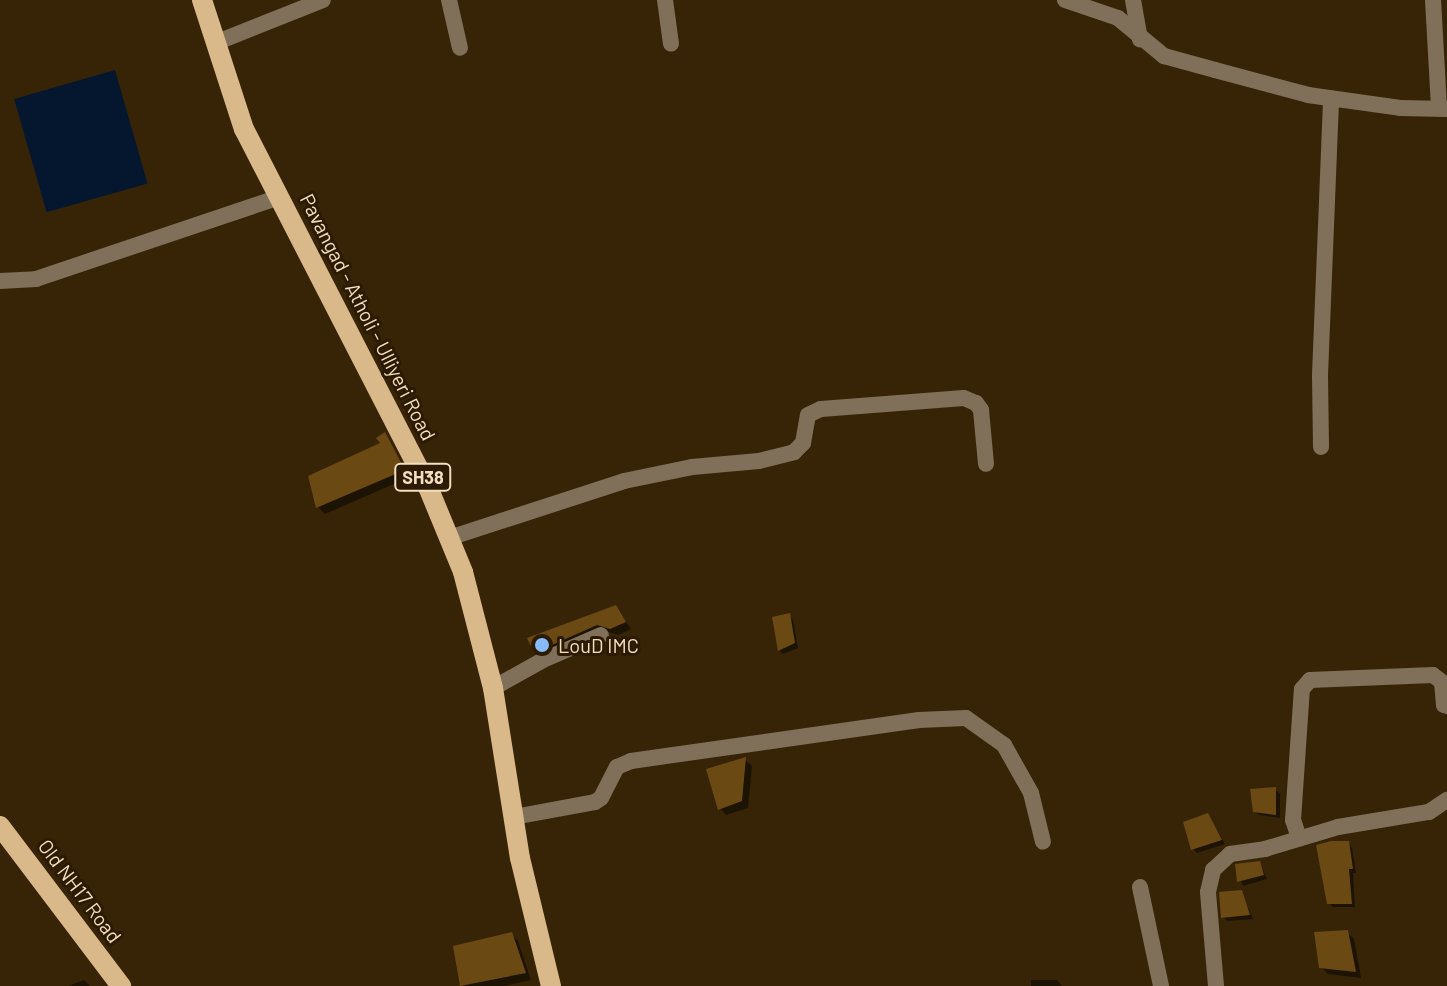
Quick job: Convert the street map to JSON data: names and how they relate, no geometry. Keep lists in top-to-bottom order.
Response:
{
  "streets": {
    "main road": ["Pavangad - Atholi - Ulliyeri Road", "SH38", "Old NH17 Road"]
  },
  "places": ["LouD IMC"]
}
